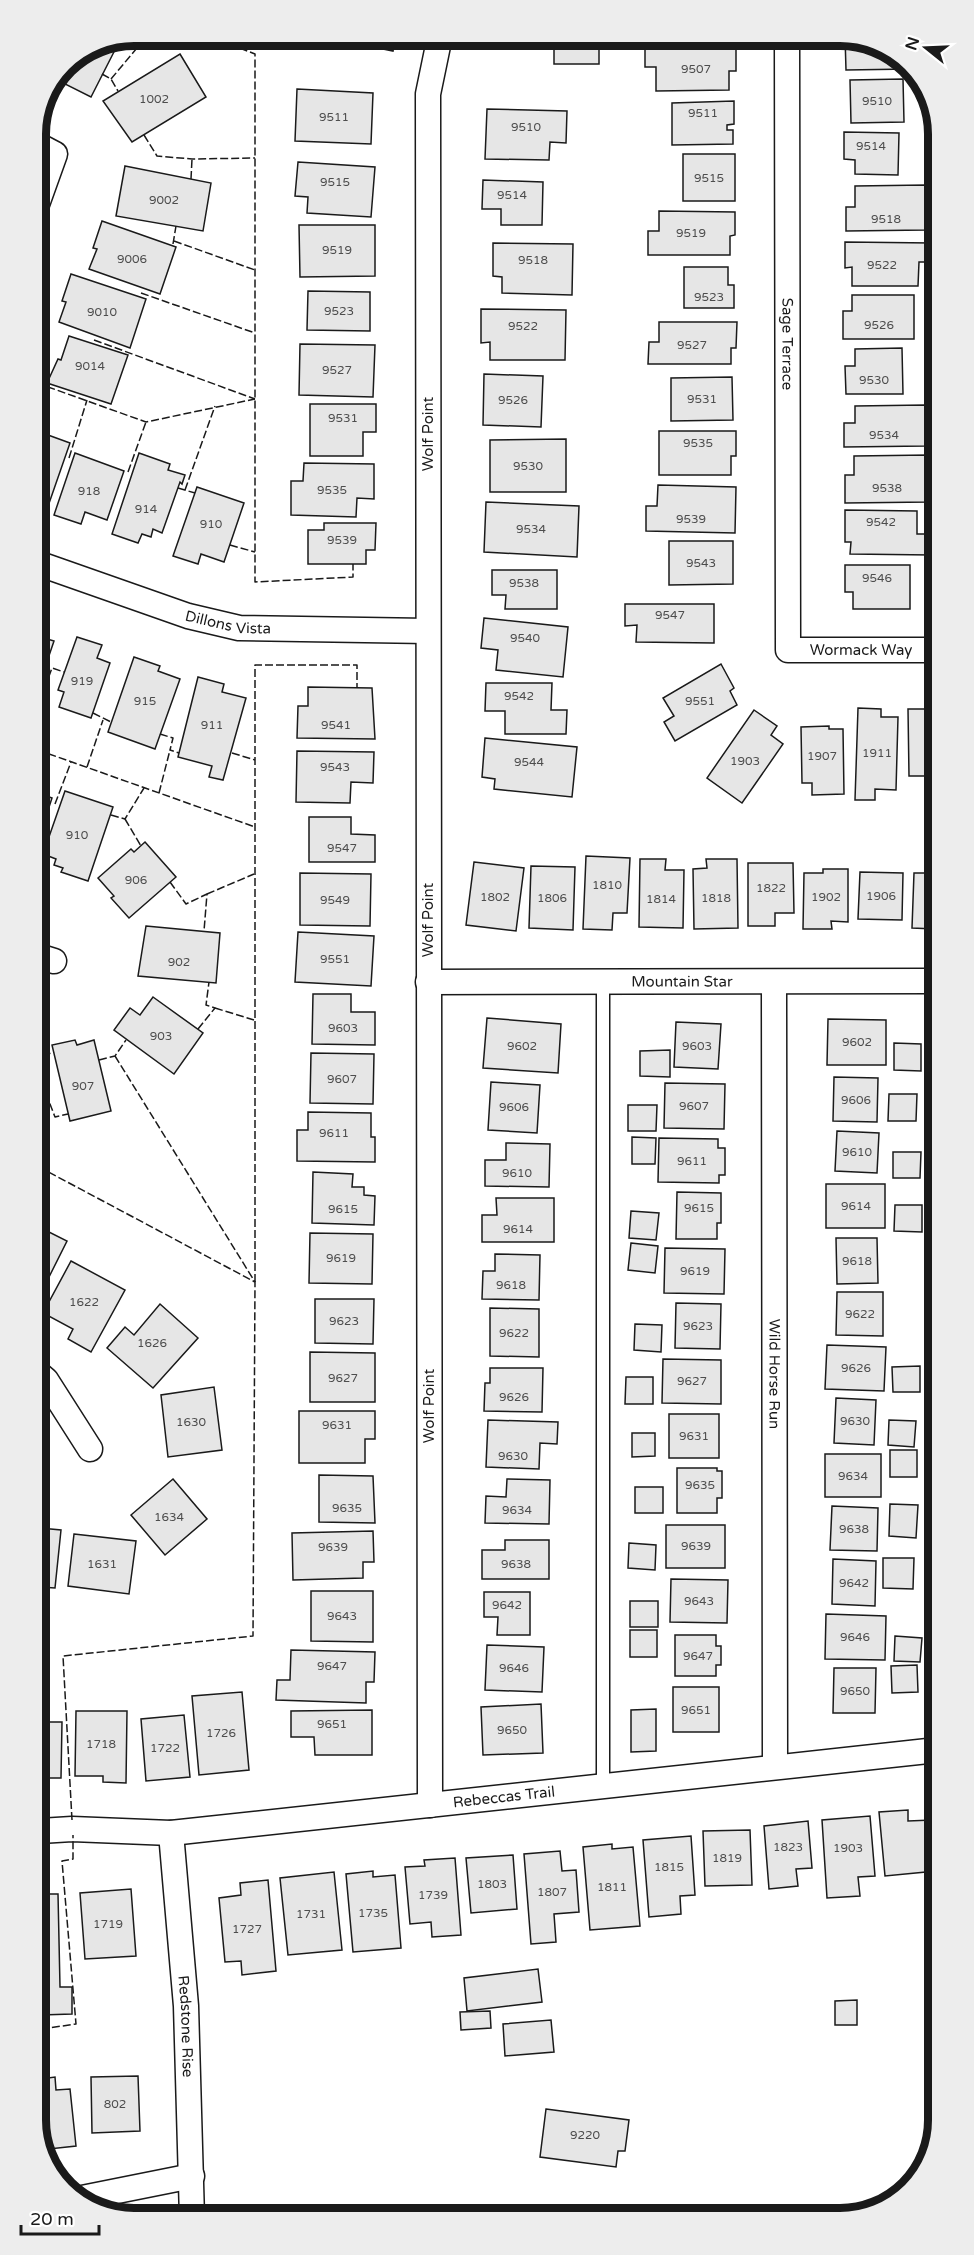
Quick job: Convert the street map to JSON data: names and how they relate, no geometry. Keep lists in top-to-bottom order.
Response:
{
  "streets": {
    "street": [
      "Sage Terrace",
      "Wolf Point",
      "Dillons Vista",
      "Wormack Way",
      "Mountain Star",
      "Wild Horse Run",
      "Rebeccas Trail",
      "Redstone Rise"
    ]
  },
  "crossings": [
    ["Sage Terrace", "Wormack Way"],
    ["Wolf Point", "Dillons Vista"],
    ["Wolf Point", "Mountain Star"],
    ["Wolf Point", "Rebeccas Trail"],
    ["Mountain Star", "Wild Horse Run"],
    ["Wild Horse Run", "Rebeccas Trail"],
    ["Rebeccas Trail", "Redstone Rise"]
  ],
  "house_numbers": [
    "9507",
    "1002",
    "9510",
    "9511",
    "9511",
    "9510",
    "9514",
    "9515",
    "9515",
    "9514",
    "9002",
    "9518",
    "9519",
    "9519",
    "9006",
    "9518",
    "9522",
    "9523",
    "9523",
    "9010",
    "9526",
    "9522",
    "9527",
    "9014",
    "9527",
    "9530",
    "9531",
    "9526",
    "9531",
    "9534",
    "9535",
    "9530",
    "9538",
    "9535",
    "918",
    "914",
    "9539",
    "9542",
    "910",
    "9534",
    "9539",
    "9543",
    "9546",
    "9538",
    "9547",
    "9540",
    "919",
    "9542",
    "915",
    "9551",
    "911",
    "9541",
    "1911",
    "1907",
    "1903",
    "9544",
    "9543",
    "910",
    "9547",
    "906",
    "1810",
    "1822",
    "1906",
    "1802",
    "1902",
    "1806",
    "1818",
    "1814",
    "9549",
    "9551",
    "902",
    "9603",
    "903",
    "9602",
    "9602",
    "9603",
    "9607",
    "907",
    "9606",
    "9607",
    "9606",
    "9611",
    "9610",
    "9611",
    "9610",
    "9614",
    "9615",
    "9615",
    "9614",
    "9619",
    "9618",
    "9619",
    "9618",
    "1622",
    "9622",
    "9623",
    "9623",
    "9622",
    "1626",
    "9626",
    "9627",
    "9627",
    "9626",
    "9630",
    "1630",
    "9631",
    "9631",
    "9630",
    "9634",
    "9635",
    "9635",
    "9634",
    "1634",
    "9638",
    "9639",
    "9639",
    "1631",
    "9638",
    "9642",
    "9643",
    "9642",
    "9643",
    "9646",
    "9647",
    "9647",
    "9646",
    "9650",
    "9651",
    "9651",
    "9650",
    "1726",
    "1718",
    "1722",
    "1823",
    "1903",
    "1819",
    "1815",
    "1803",
    "1811",
    "1807",
    "1739",
    "1735",
    "1731",
    "1719",
    "1727",
    "802",
    "9220"
  ],
  "scale_bar": "20 m",
  "north": "left"
}
